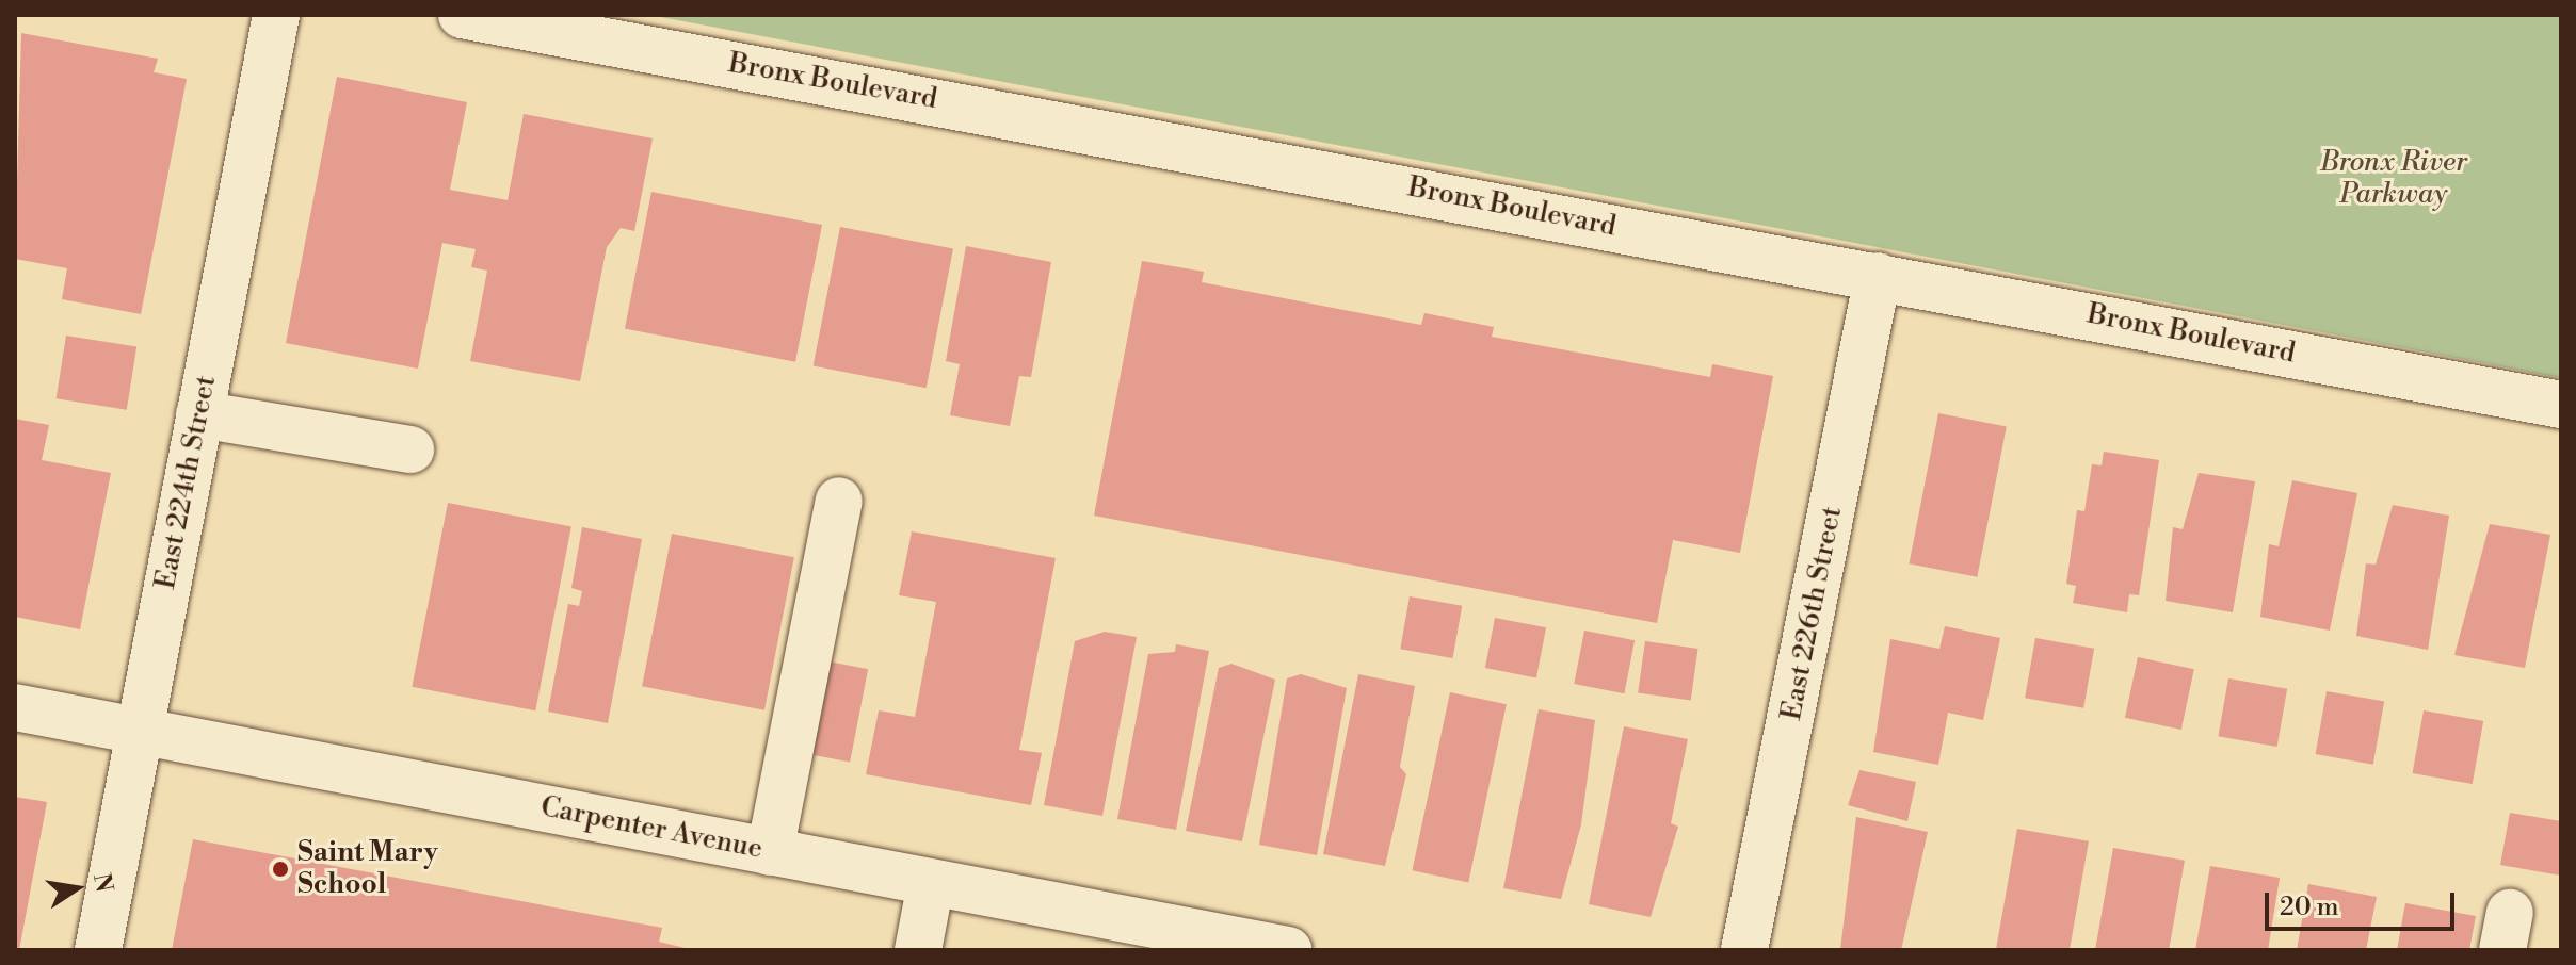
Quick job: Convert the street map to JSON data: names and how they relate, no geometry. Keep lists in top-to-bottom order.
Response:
{
  "streets": {
    "street": [
      "Bronx Boulevard",
      "East 224th Street",
      "East 226th Street",
      "Carpenter Avenue"
    ]
  },
  "crossings": [
    ["Bronx Boulevard", "East 226th Street"],
    ["East 224th Street", "Carpenter Avenue"]
  ],
  "parks": ["Bronx River Parkway"],
  "places": ["Saint Mary School"],
  "scale_bar": "20 m",
  "north": "right"
}
